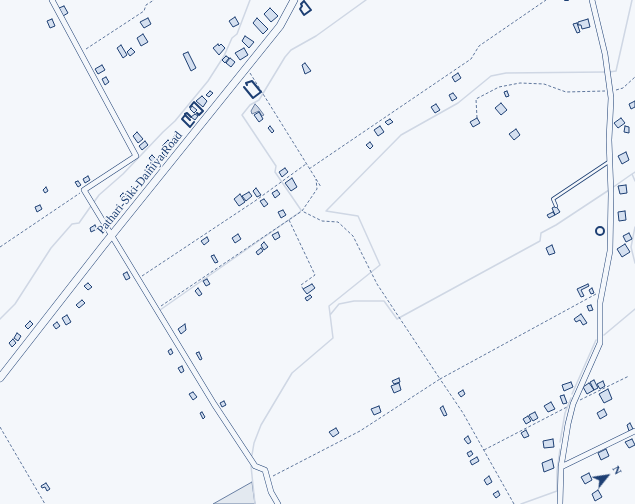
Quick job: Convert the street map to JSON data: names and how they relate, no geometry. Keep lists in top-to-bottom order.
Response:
{
  "streets": {
    "main road": ["Pathari-Siki-Dainiya Road"]
  },
  "north": "top right"
}
